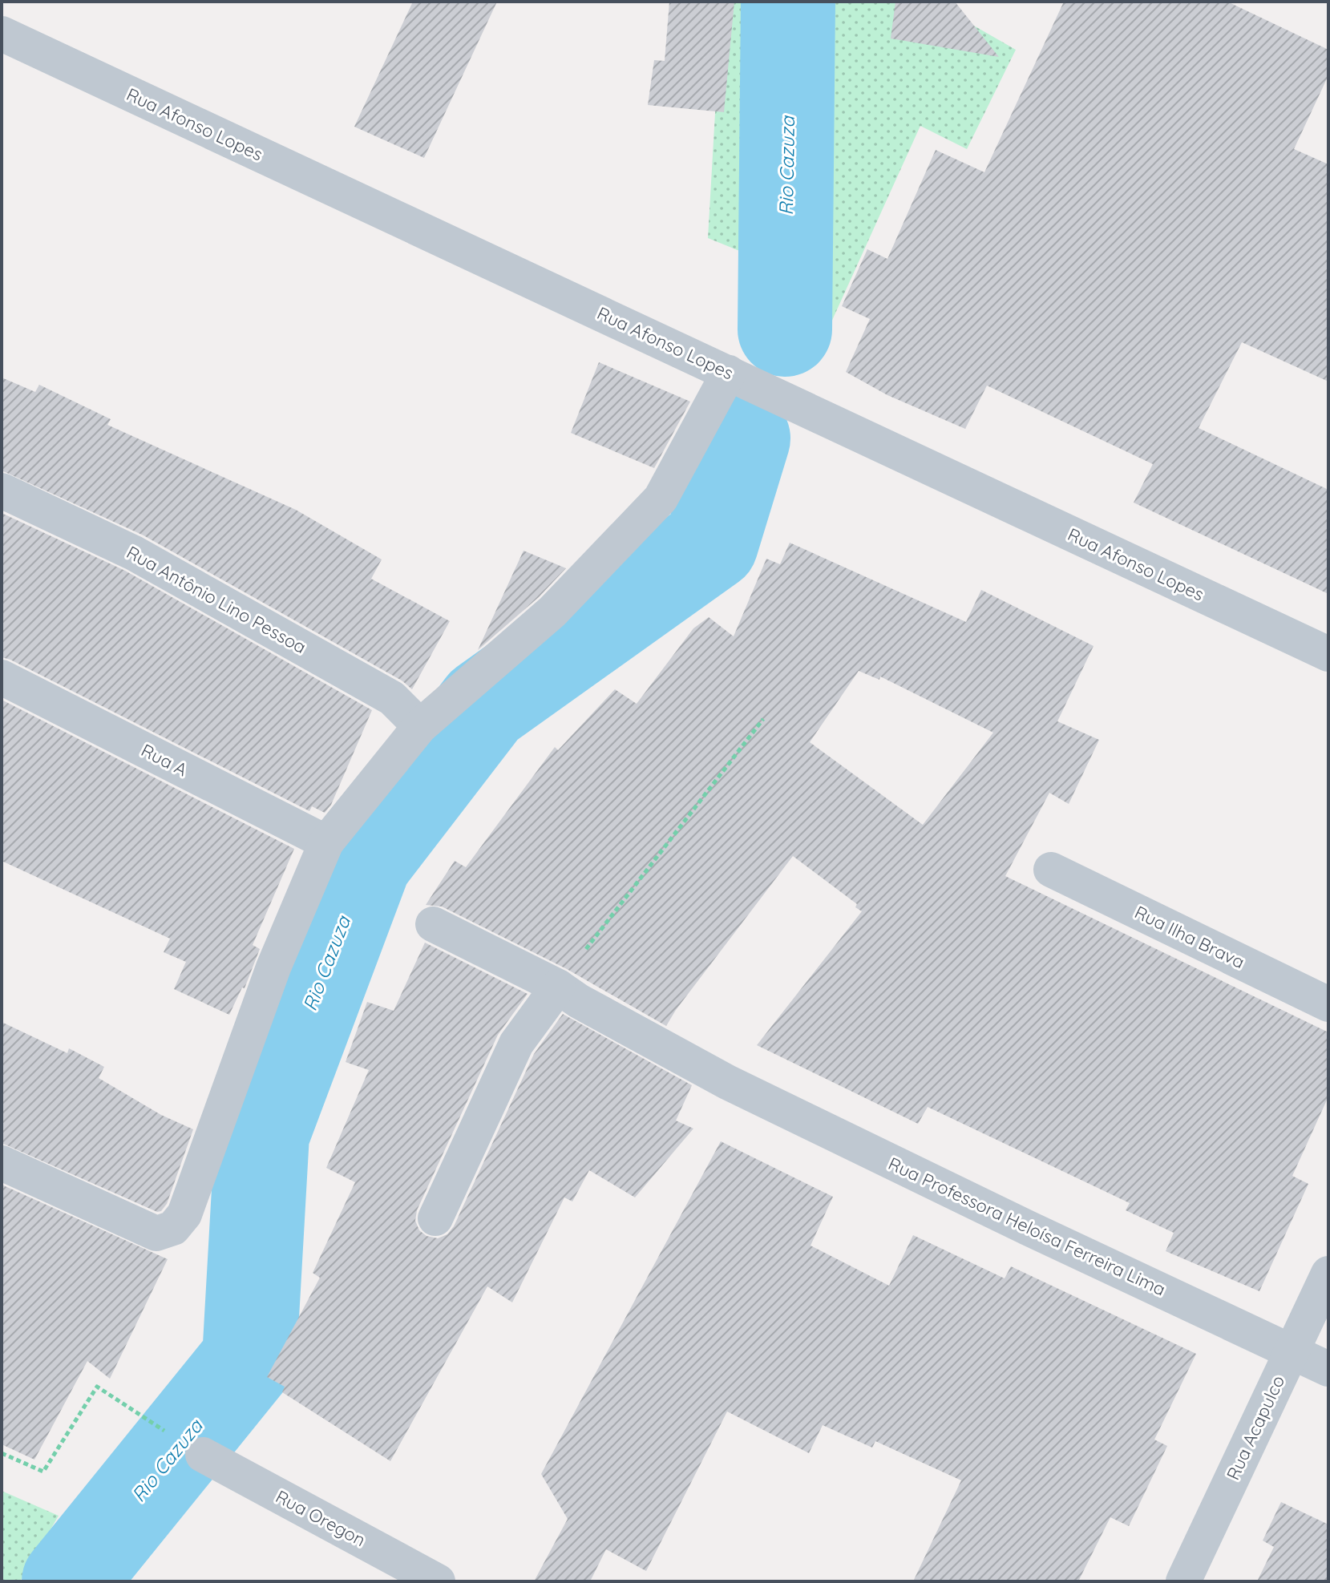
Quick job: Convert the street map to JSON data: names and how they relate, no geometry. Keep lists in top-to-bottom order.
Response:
{
  "streets": {
    "street": [
      "Rua Afonso Lopes",
      "Rua Antônio Lino Pessoa",
      "Rua A",
      "Rua Ilha Brava",
      "Rua Professora Heloísa Ferreira Lima",
      "Rua Acapulco",
      "Rua Oregon"
    ]
  },
  "crossings": [
    ["Rua Professora Heloísa Ferreira Lima", "Rua Acapulco"]
  ],
  "water": ["Rio Cazuza"]
}
